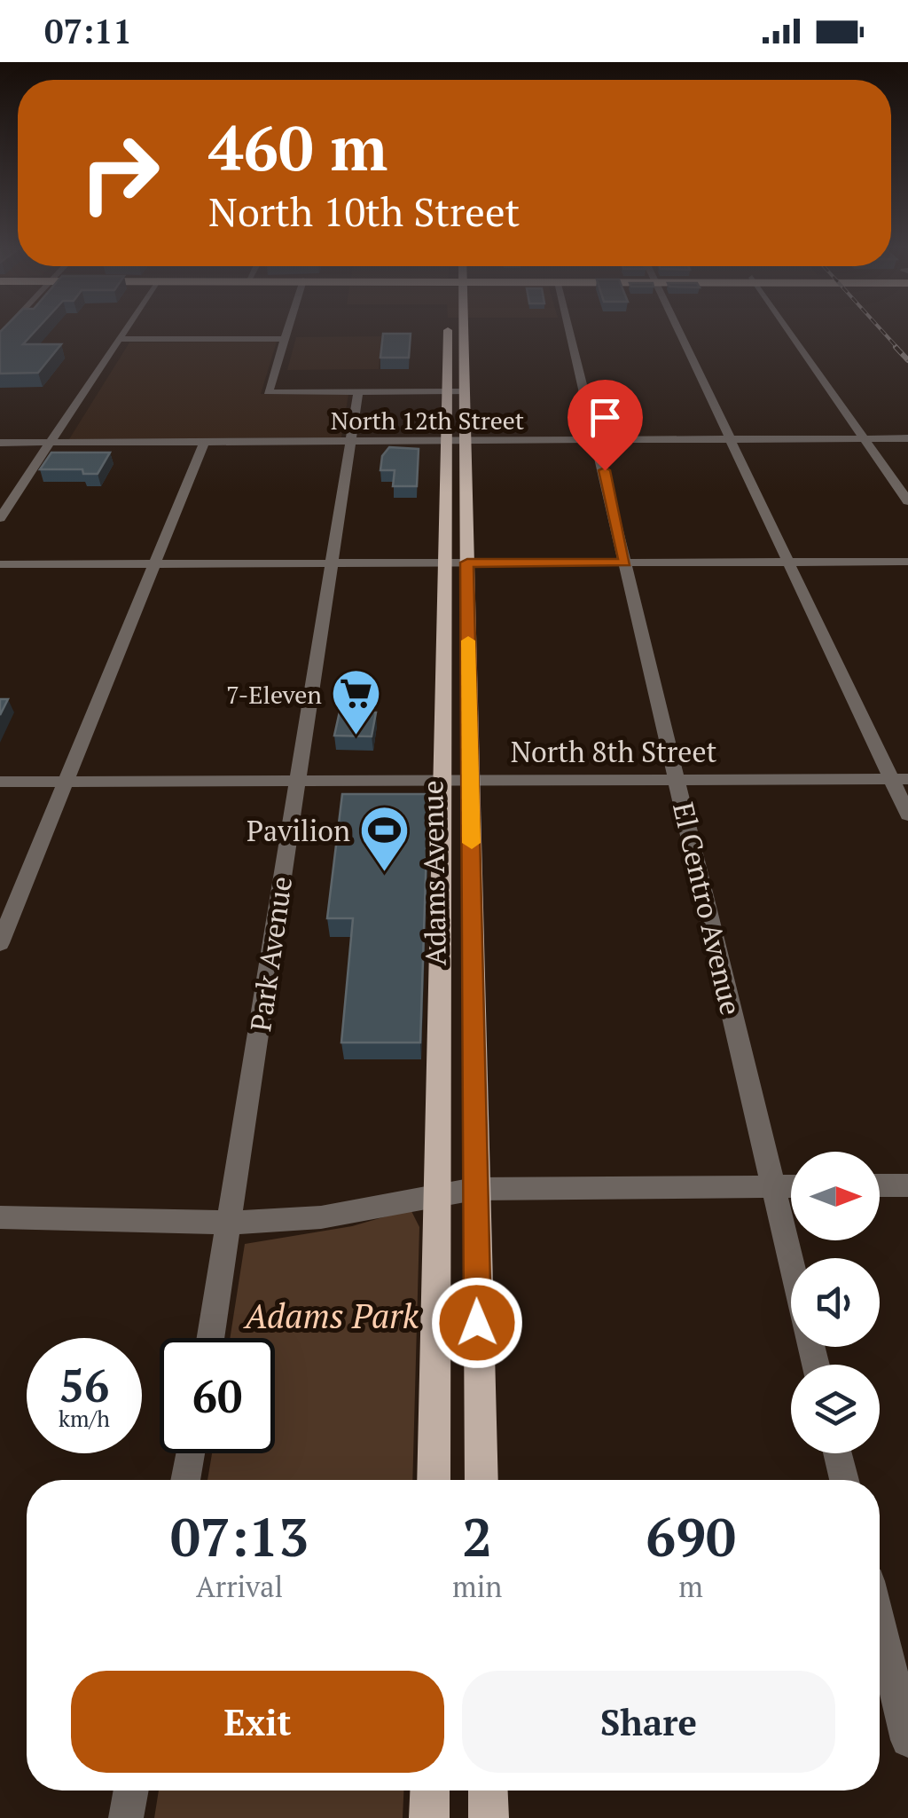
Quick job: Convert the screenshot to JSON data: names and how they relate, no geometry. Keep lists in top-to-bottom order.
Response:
{
  "streets": {
    "main road": ["Adams Avenue"],
    "street": [
      "North 12th Street",
      "North 8th Street",
      "El Centro Avenue",
      "Park Avenue"
    ]
  },
  "crossings": [
    ["North 12th Street", "Adams Avenue"],
    ["North 12th Street", "El Centro Avenue"],
    ["North 12th Street", "Park Avenue"],
    ["North 8th Street", "Adams Avenue"],
    ["North 8th Street", "El Centro Avenue"],
    ["North 8th Street", "Park Avenue"]
  ],
  "parks": ["Adams Park"],
  "places": {
    "supermarket": ["7-Eleven"],
    "sports": ["Pavilion"]
  },
  "north": "right",
  "page": {
    "status": "07:11",
    "turn": ["460 m", "North 10th Street"],
    "speed": "56 km/h",
    "limit": "60",
    "eta": [
      "07:13",
      "Arrival",
      "2",
      "min",
      "690",
      "m"
    ],
    "buttons": ["Exit", "Share"]
  }
}
